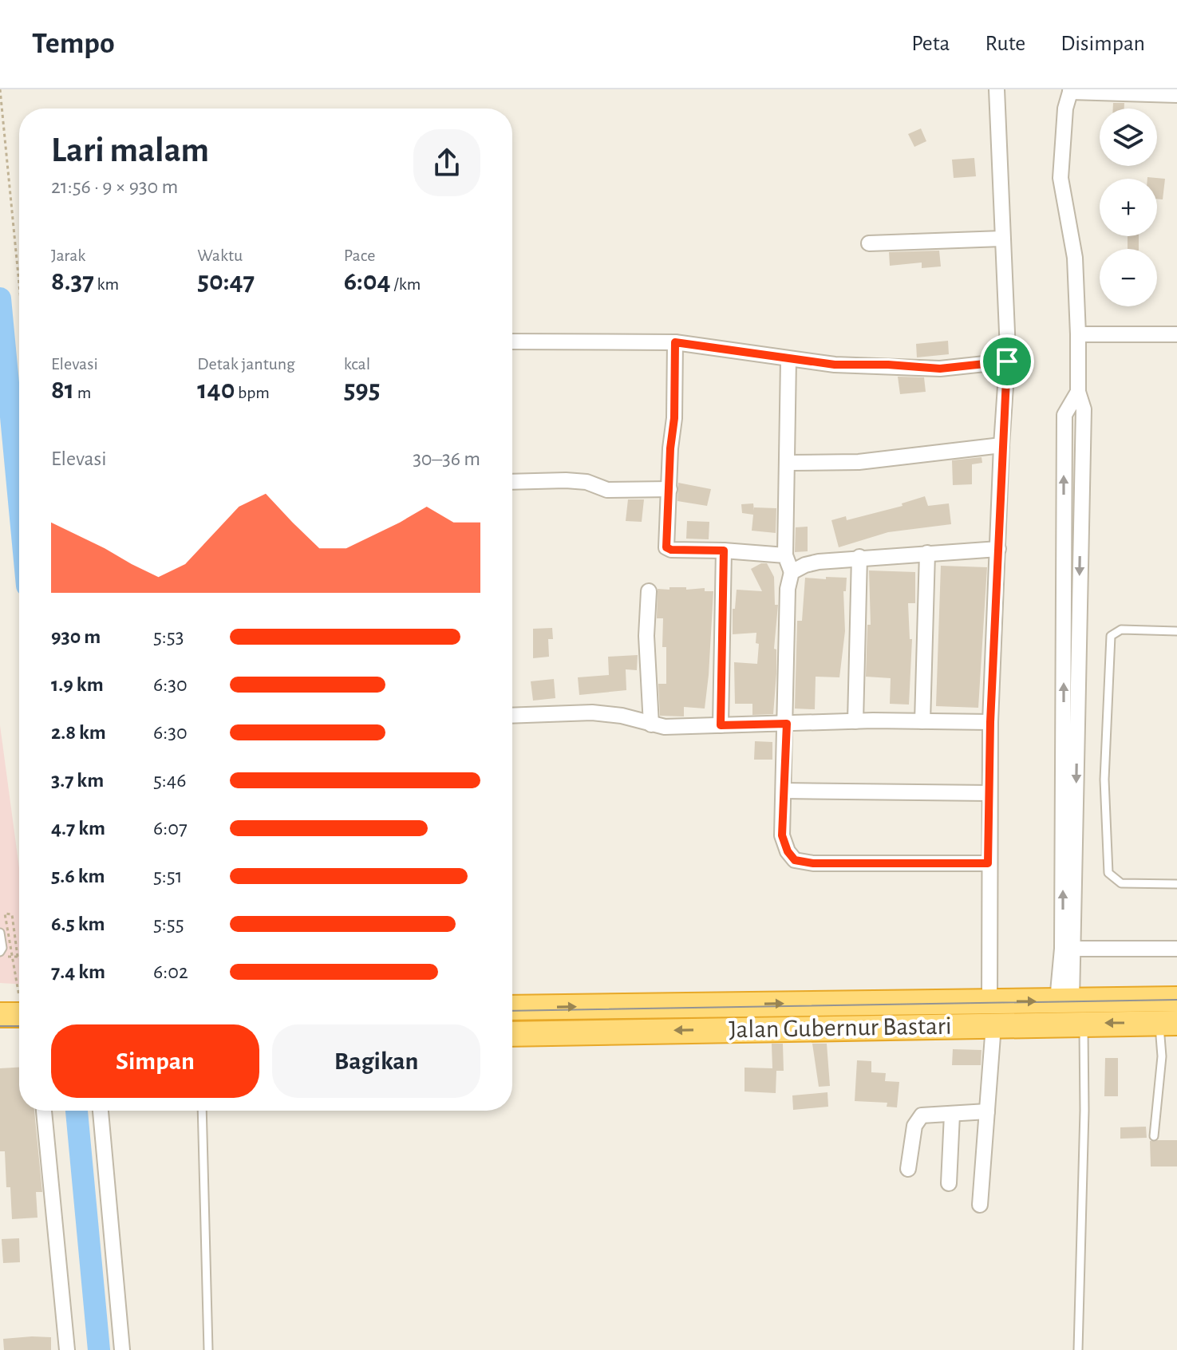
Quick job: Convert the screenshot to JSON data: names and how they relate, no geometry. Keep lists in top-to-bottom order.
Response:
{
  "streets": {
    "highway": ["Jalan Gubernur Bastari"]
  },
  "page": {
    "header": "Tempo",
    "nav": ["Peta", "Rute", "Disimpan"],
    "map_buttons": ["+", "−"],
    "heading": ["Lari malam", "21:56 · 9 × 930 m"],
    "stats": [
      ["Jarak", "8.37 km"],
      ["Waktu", "50:47"],
      ["Pace", "6:04 /km"],
      ["Elevasi", "81 m"],
      ["Detak jantung", "140 bpm"],
      ["kcal", "595"]
    ],
    "chart": ["Elevasi", "30–36 m"],
    "list": [
      {
        "name": "930 m",
        "note": "5:53"
      },
      {
        "name": "1.9 km",
        "note": "6:30"
      },
      {
        "name": "2.8 km",
        "note": "6:30"
      },
      {
        "name": "3.7 km",
        "note": "5:46"
      },
      {
        "name": "4.7 km",
        "note": "6:07"
      },
      {
        "name": "5.6 km",
        "note": "5:51"
      },
      {
        "name": "6.5 km",
        "note": "5:55"
      },
      {
        "name": "7.4 km",
        "note": "6:02"
      }
    ],
    "buttons": ["Simpan", "Bagikan"]
  }
}
